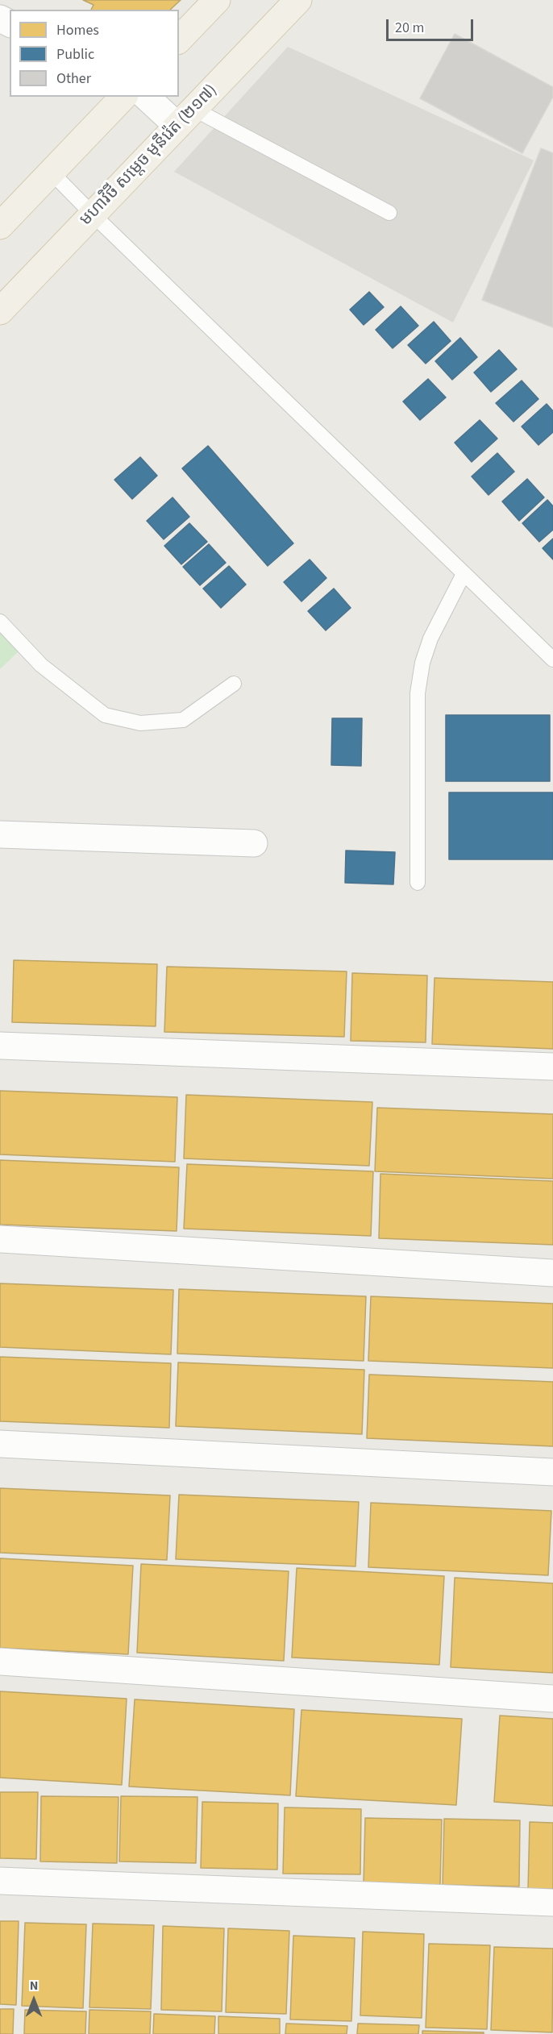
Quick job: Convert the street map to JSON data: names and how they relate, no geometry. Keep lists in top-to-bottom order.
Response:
{
  "streets": {
    "main road": ["មហាវិថី សម្តេច មុនីរ៉េត (២១៧)"]
  },
  "legend": ["Homes", "Public", "Other"],
  "scale_bar": "20 m",
  "north": "top"
}
